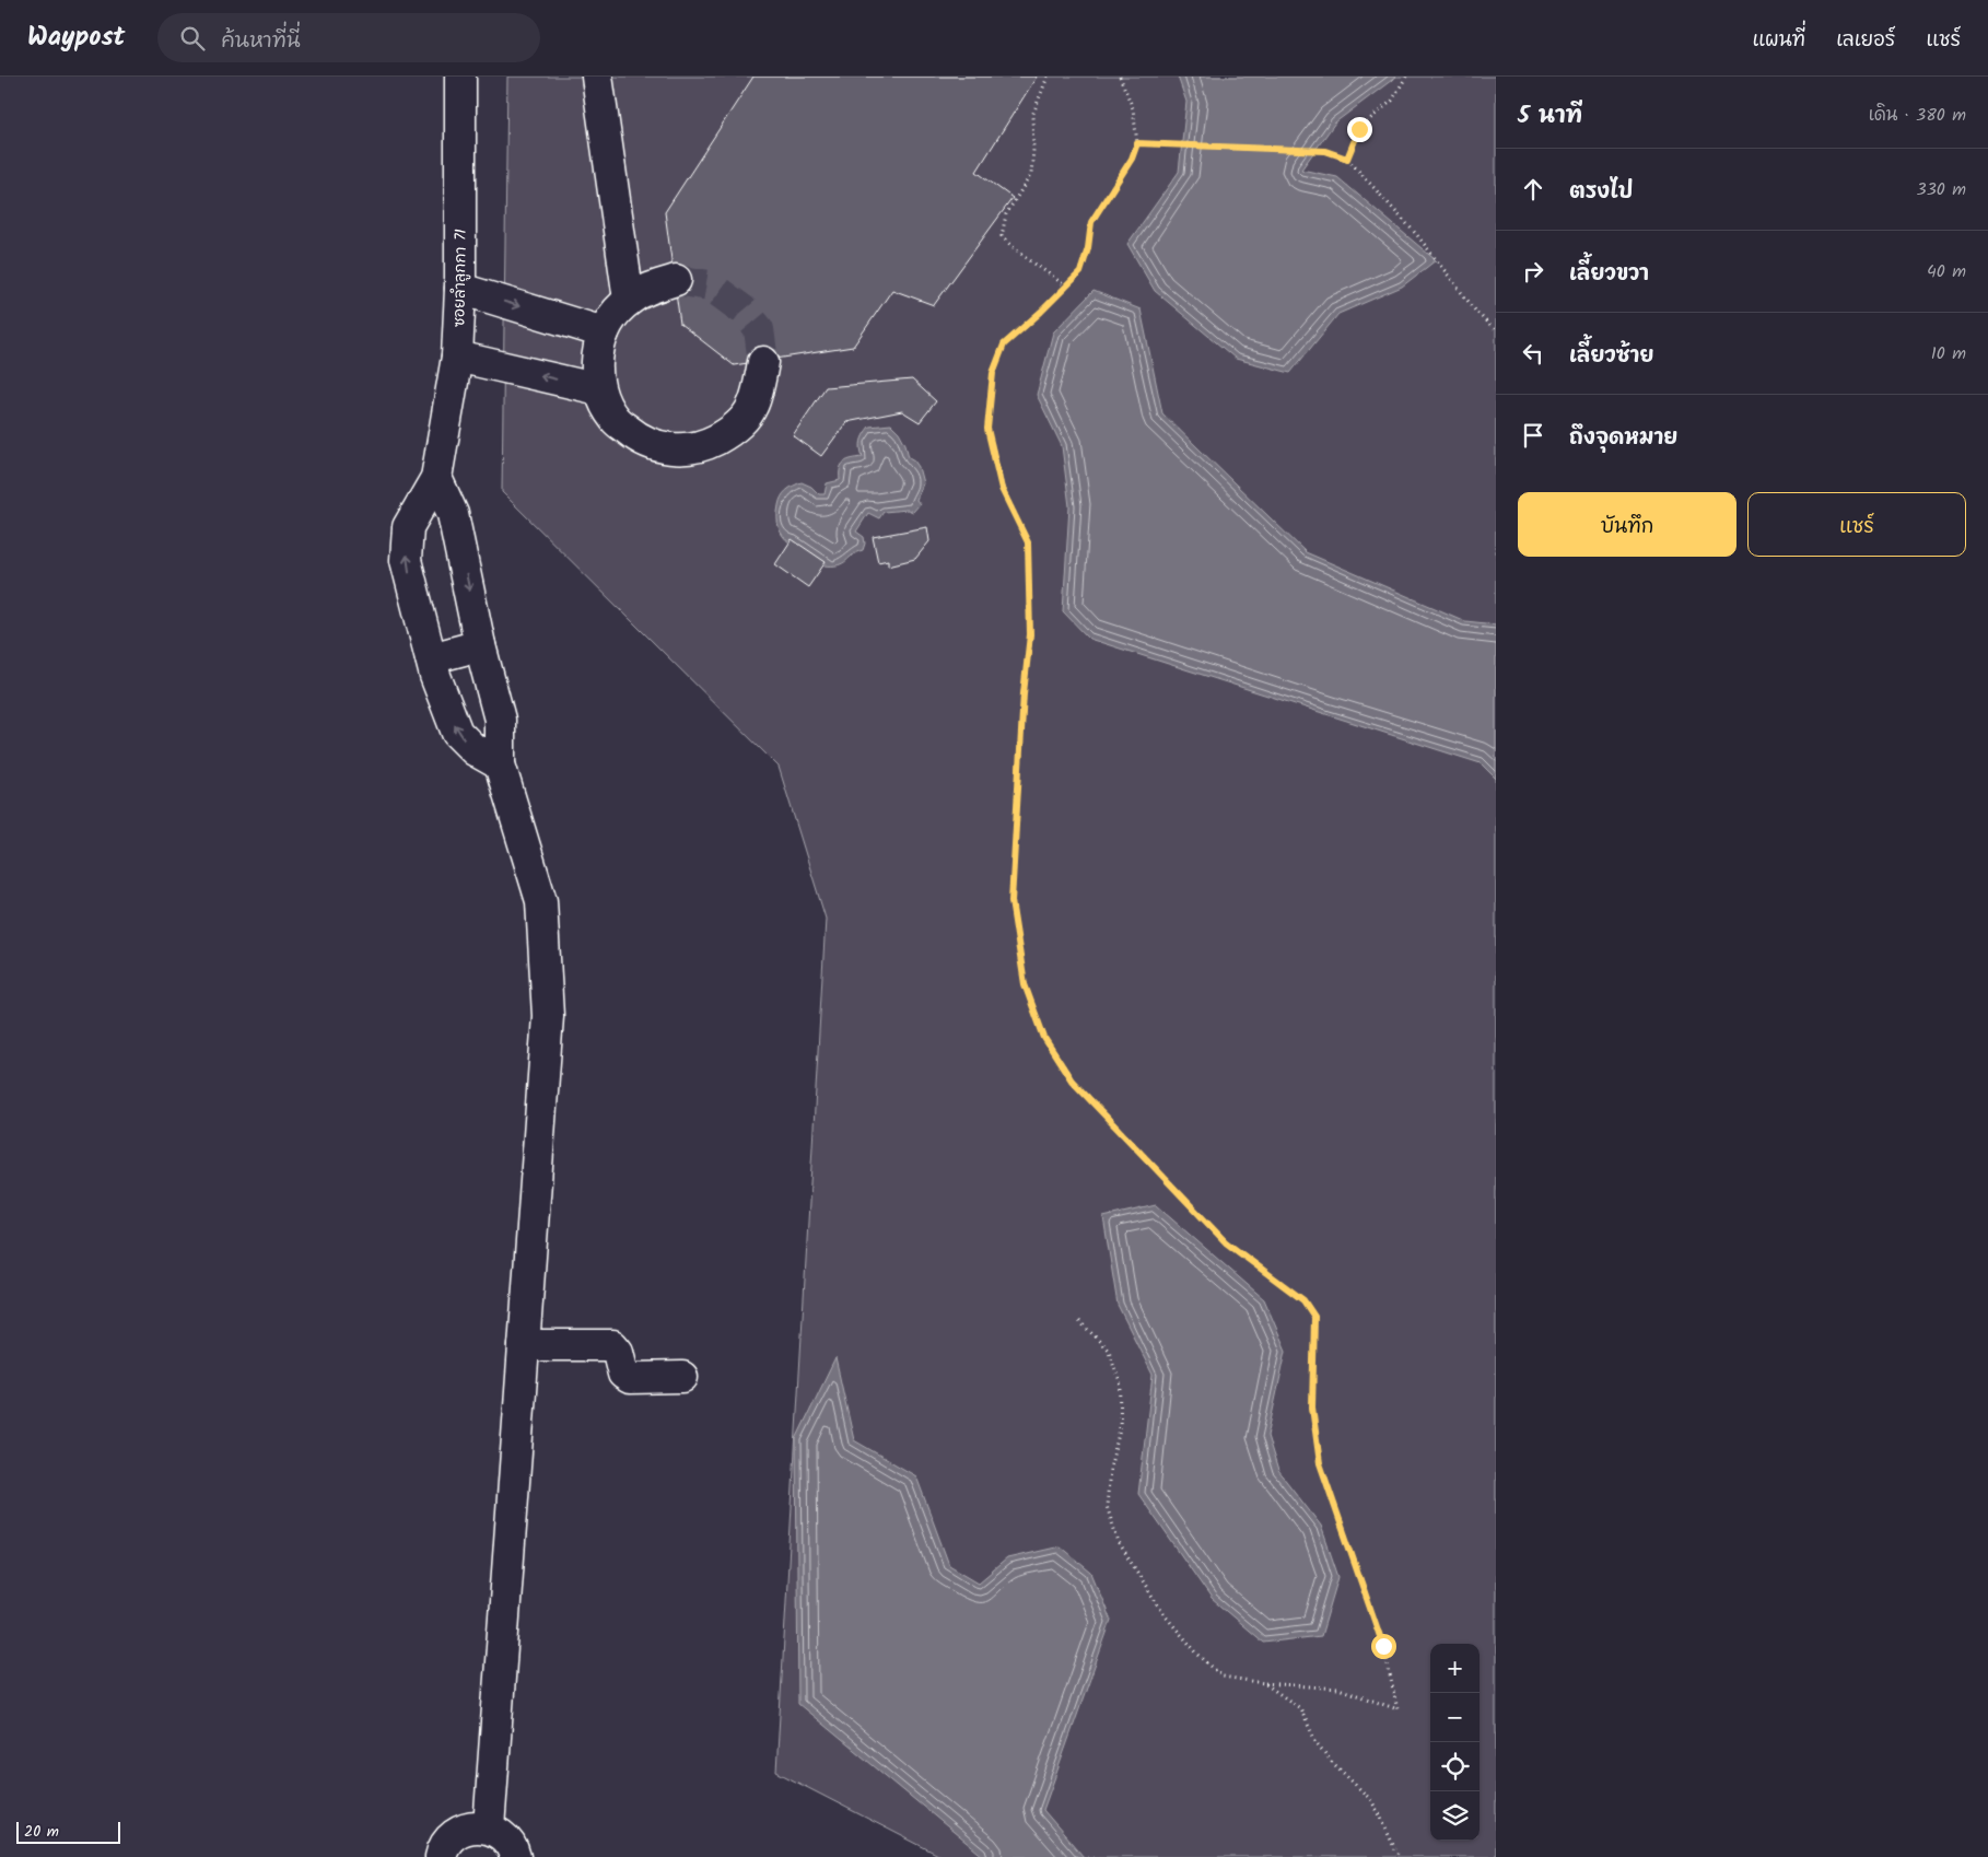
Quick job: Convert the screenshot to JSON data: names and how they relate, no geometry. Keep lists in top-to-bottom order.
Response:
{
  "streets": {
    "street": ["ซอยลำลูกกา 71"]
  },
  "scale_bar": "20 m",
  "page": {
    "header": "Waypost",
    "search": "ค้นหาที่นี่",
    "nav": ["แผนที่", "เลเยอร์", "แชร์"],
    "heading": ["5 นาที", "เดิน · 380 m"],
    "list": [
      ["ตรงไป", "330 m"],
      ["เลี้ยวขวา", "40 m"],
      ["เลี้ยวซ้าย", "10 m"],
      "ถึงจุดหมาย"
    ],
    "buttons": ["บันทึก", "แชร์"],
    "map_buttons": ["+", "−"],
    "scale": "20 m"
  }
}
